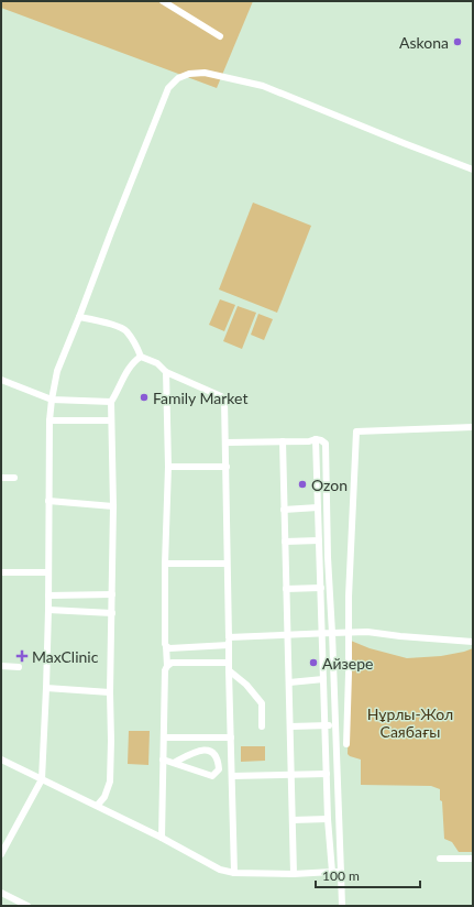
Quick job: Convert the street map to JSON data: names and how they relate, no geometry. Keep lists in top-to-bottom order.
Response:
{
  "parks": ["Нұрлы-Жол Саябағы"],
  "places": {
    "other": [
      "Askona",
      "Family Market",
      "Ozon",
      "Айзере"
    ],
    "health": ["MaxClinic"]
  },
  "scale_bar": "100 m"
}
